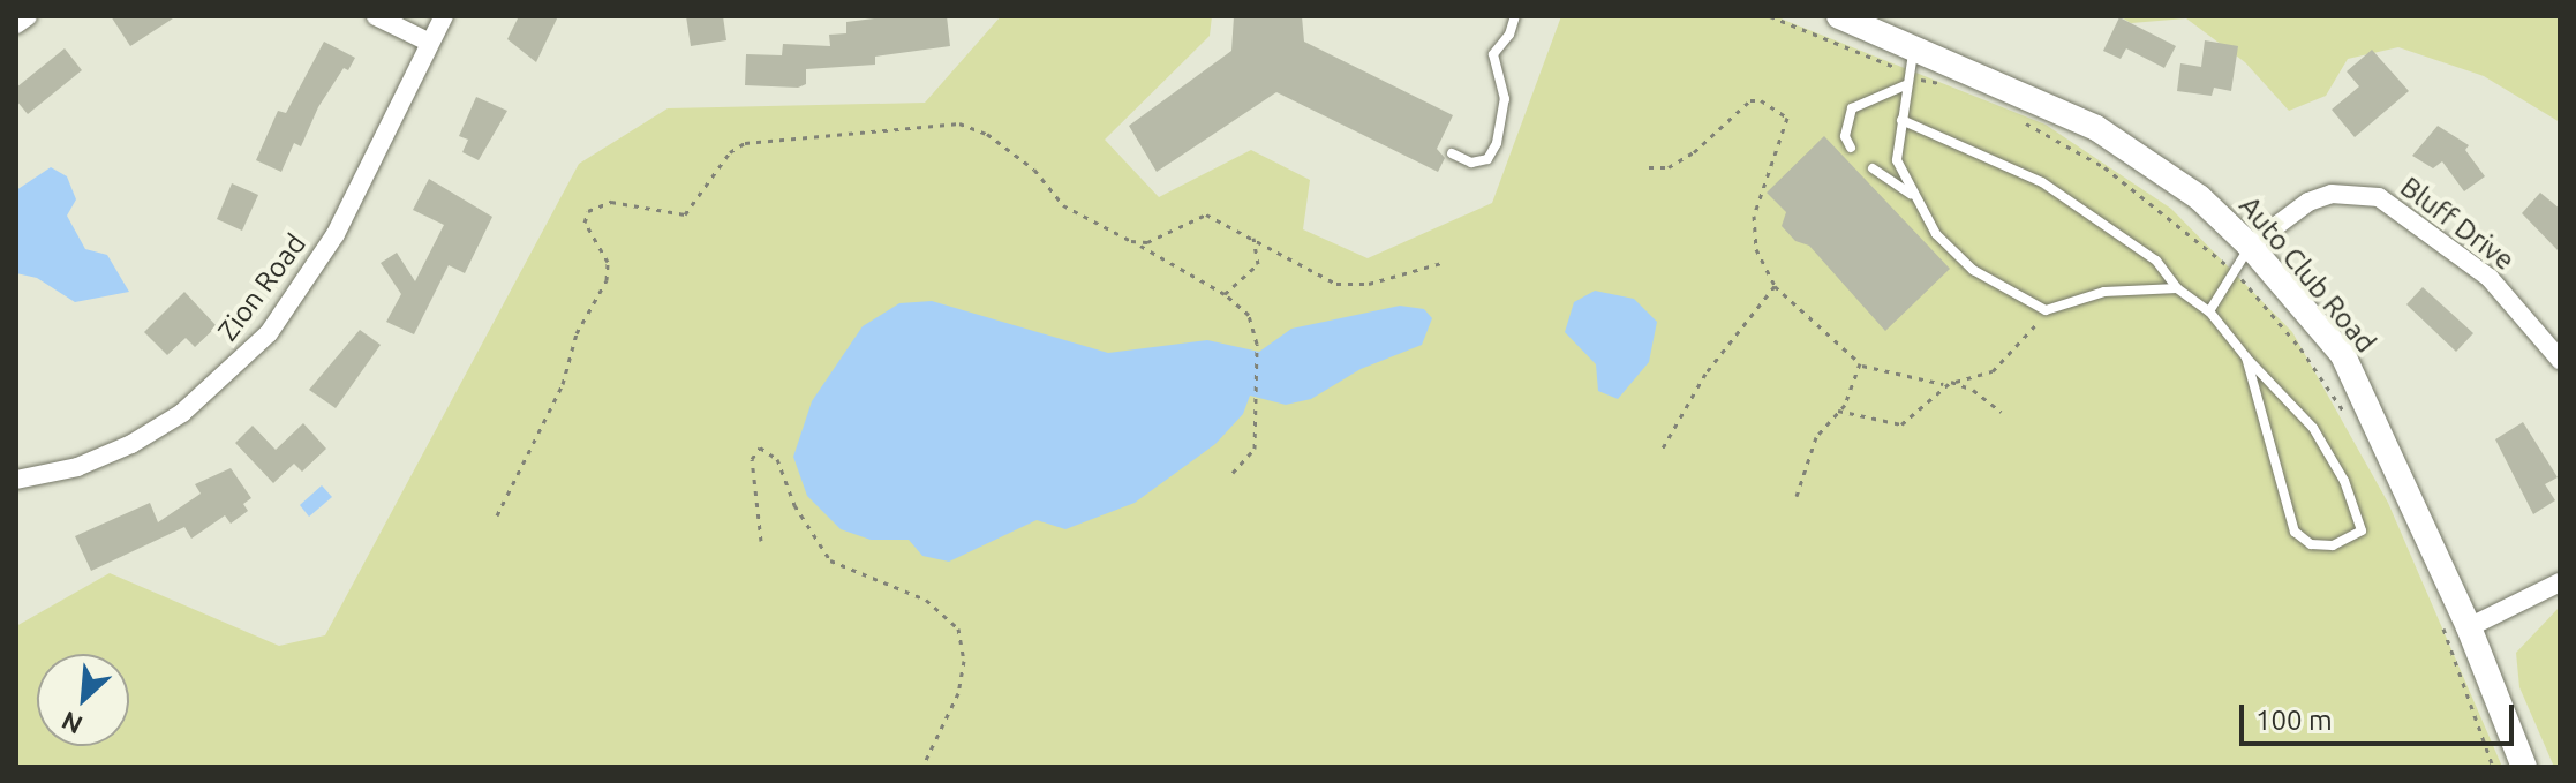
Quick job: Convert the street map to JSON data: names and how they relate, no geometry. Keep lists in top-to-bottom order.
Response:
{
  "streets": {
    "street": ["Bluff Drive", "Auto Club Road", "Zion Road"]
  },
  "crossings": [
    ["Bluff Drive", "Auto Club Road"]
  ],
  "scale_bar": "100 m",
  "north": "bottom left"
}
